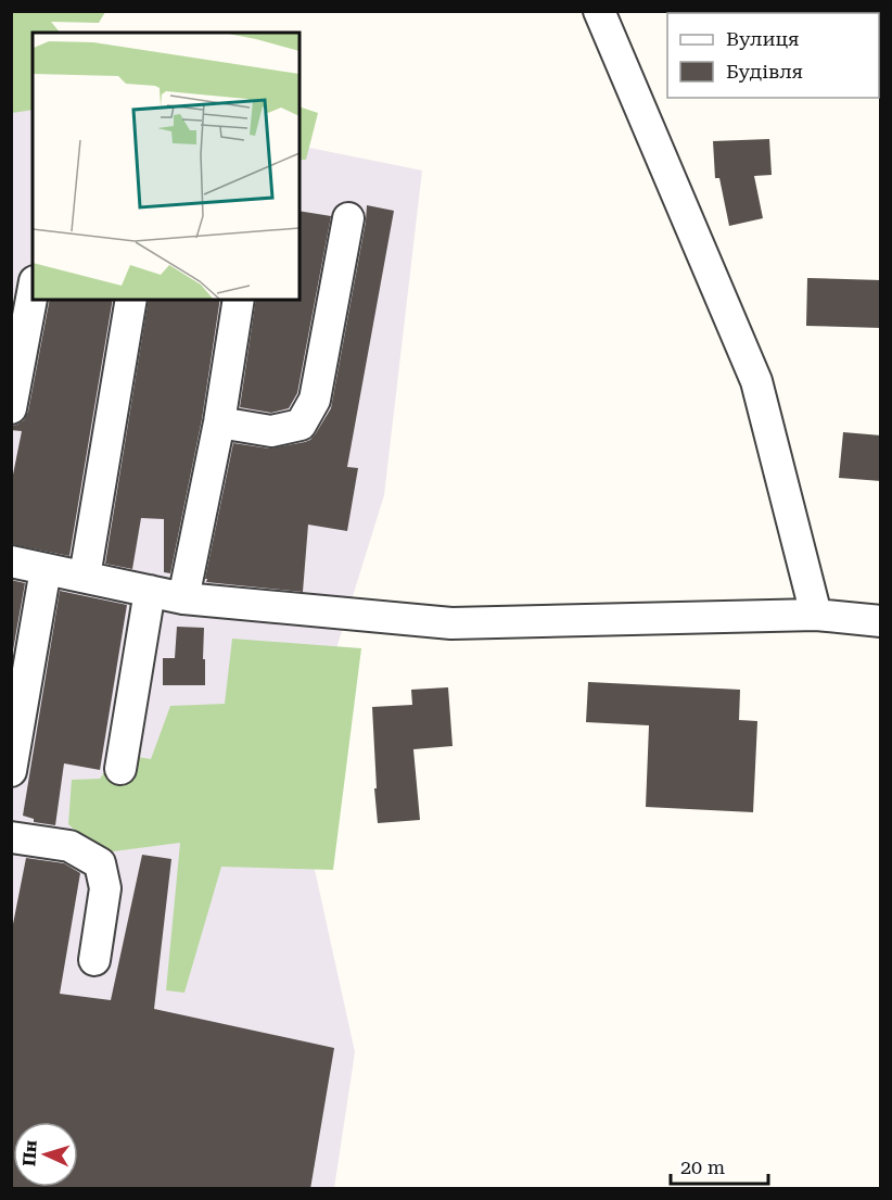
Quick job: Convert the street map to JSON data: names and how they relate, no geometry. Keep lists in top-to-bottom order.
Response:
{
  "legend": ["Вулиця", "Будівля"],
  "scale_bar": "20 m",
  "north": "left"
}
